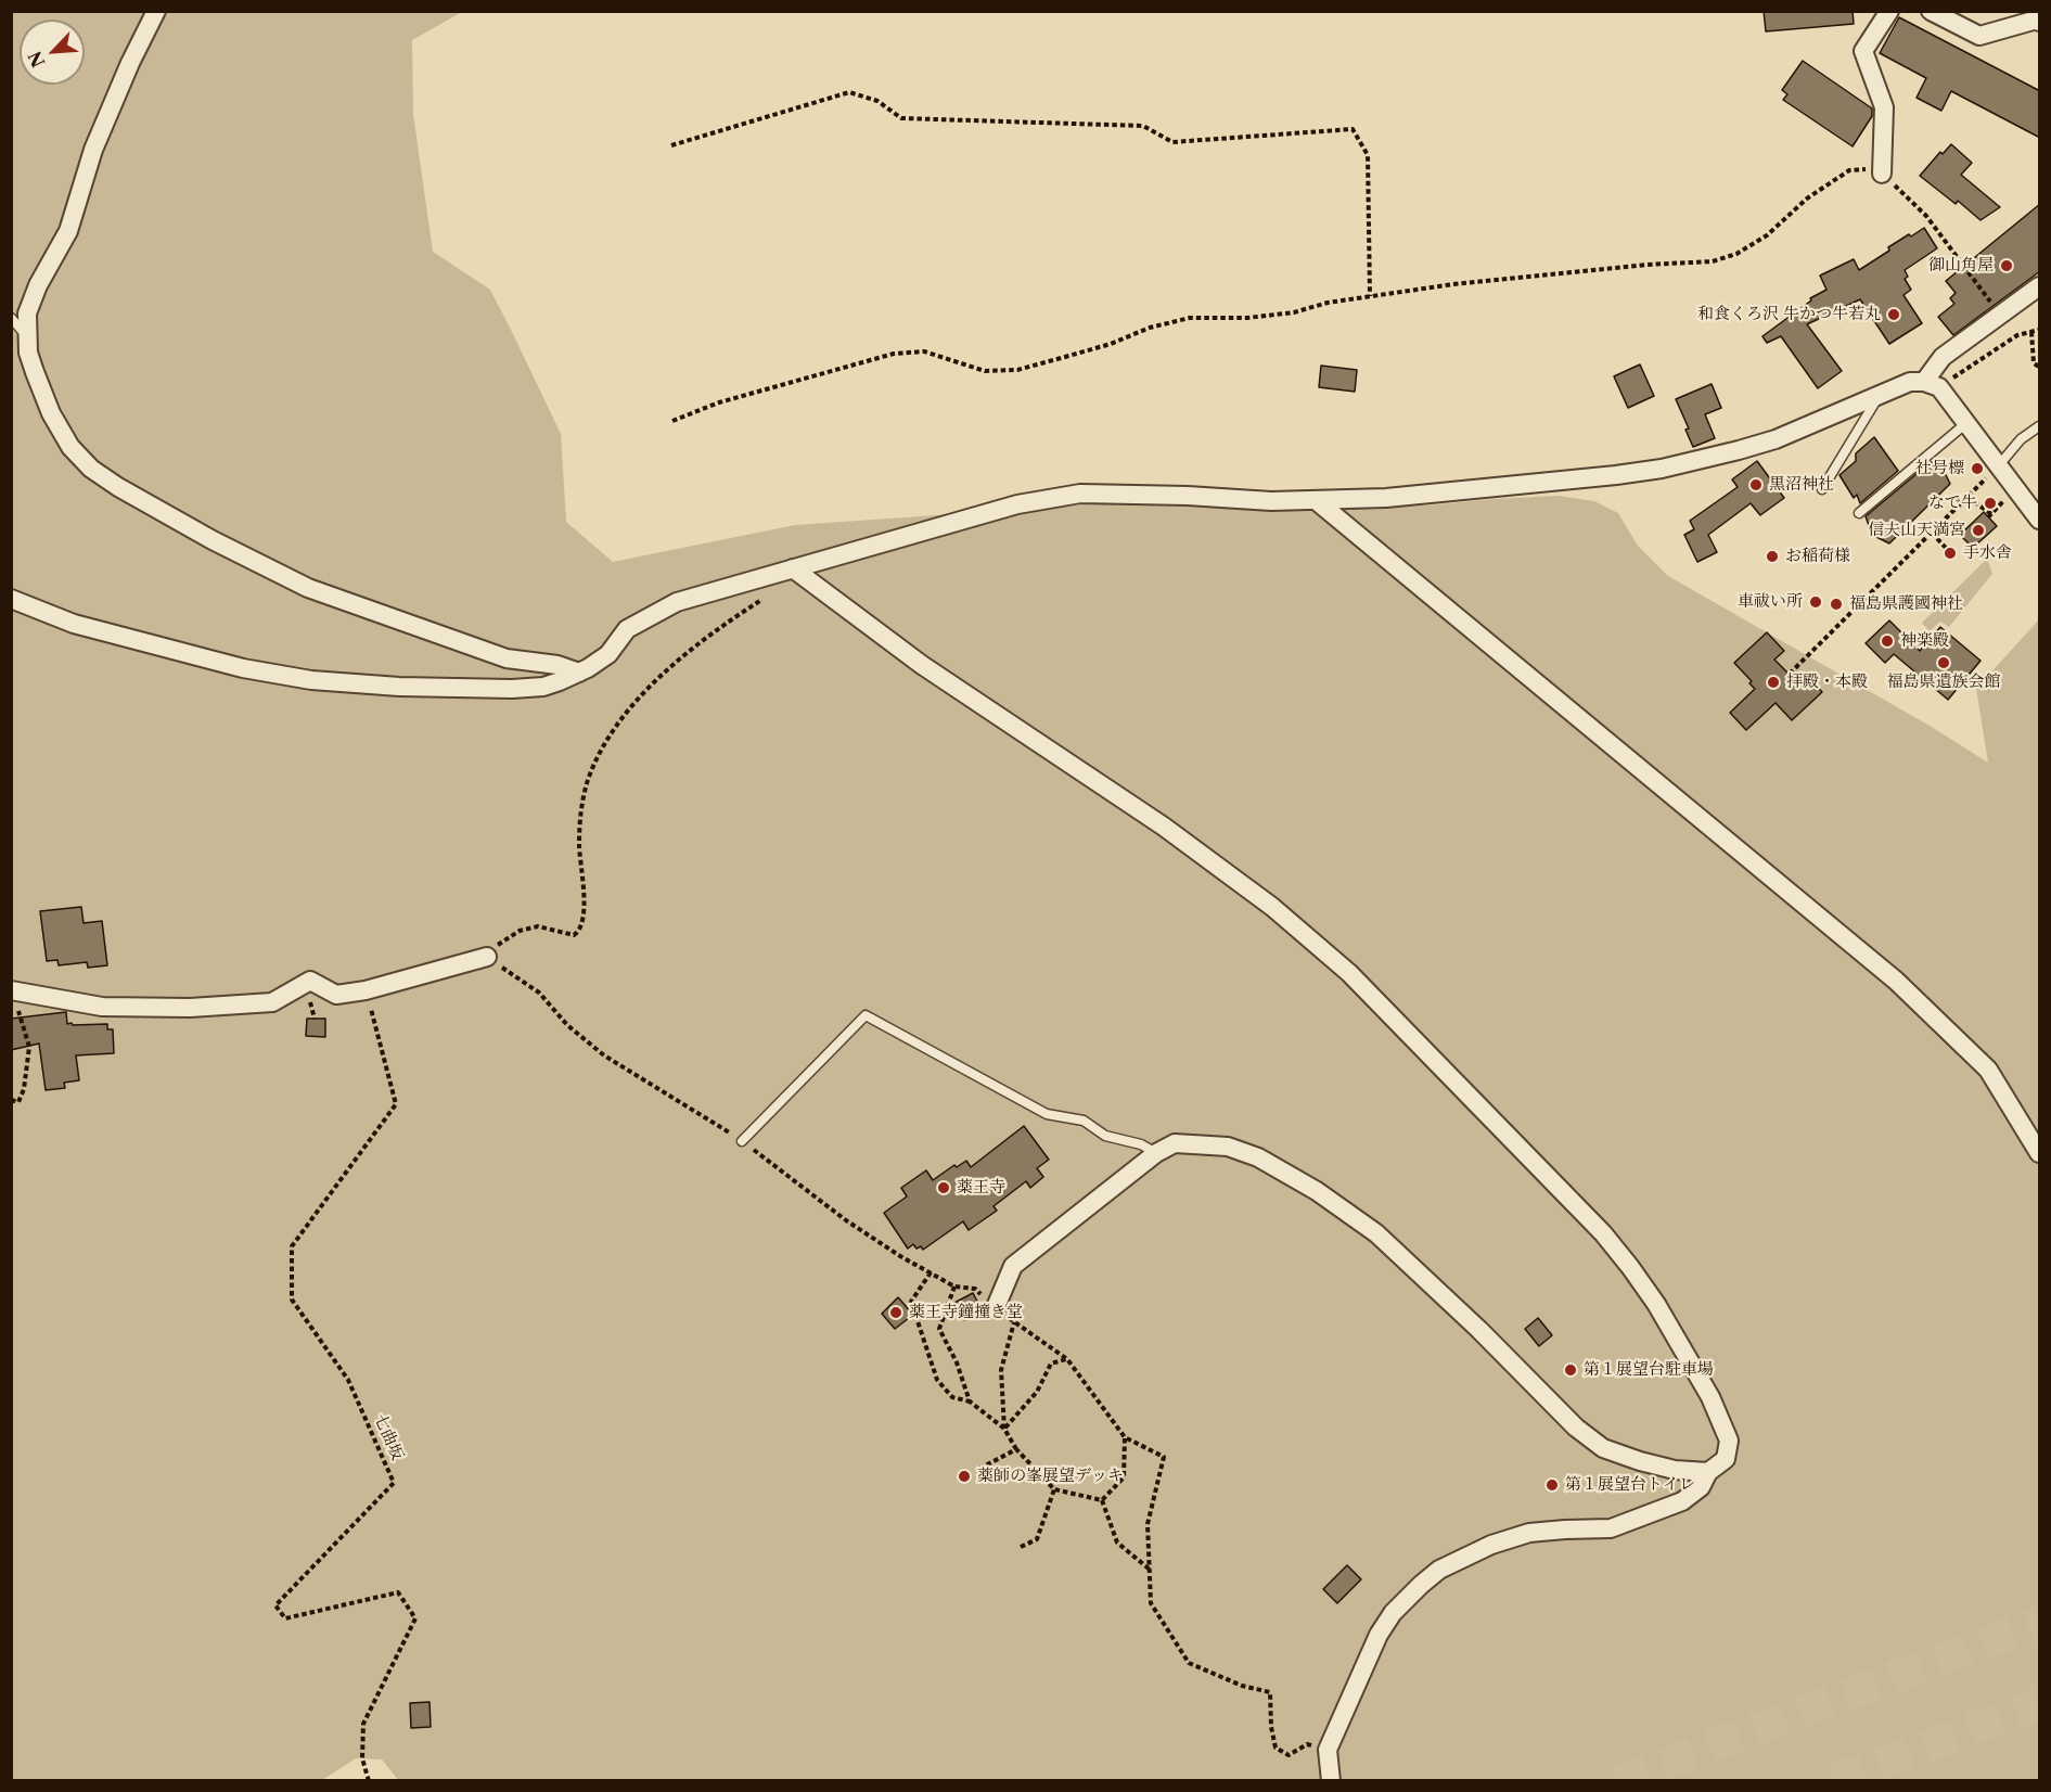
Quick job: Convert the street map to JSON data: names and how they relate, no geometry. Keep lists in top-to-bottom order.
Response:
{
  "streets": {
    "path": ["七曲坂"]
  },
  "places": [
    "御山角屋",
    "和食くろ沢 牛かつ牛若丸",
    "社号標",
    "黒沼神社",
    "なで牛",
    "信夫山天満宮",
    "手水舎",
    "お稲荷様",
    "車祓い所",
    "福島県護國神社",
    "神楽殿",
    "福島県遺族会館",
    "拝殿・本殿",
    "薬王寺",
    "薬王寺鐘撞き堂",
    "第１展望台駐車場",
    "薬師の峯展望デッキ",
    "第１展望台トイレ"
  ],
  "north": "bottom left"
}
